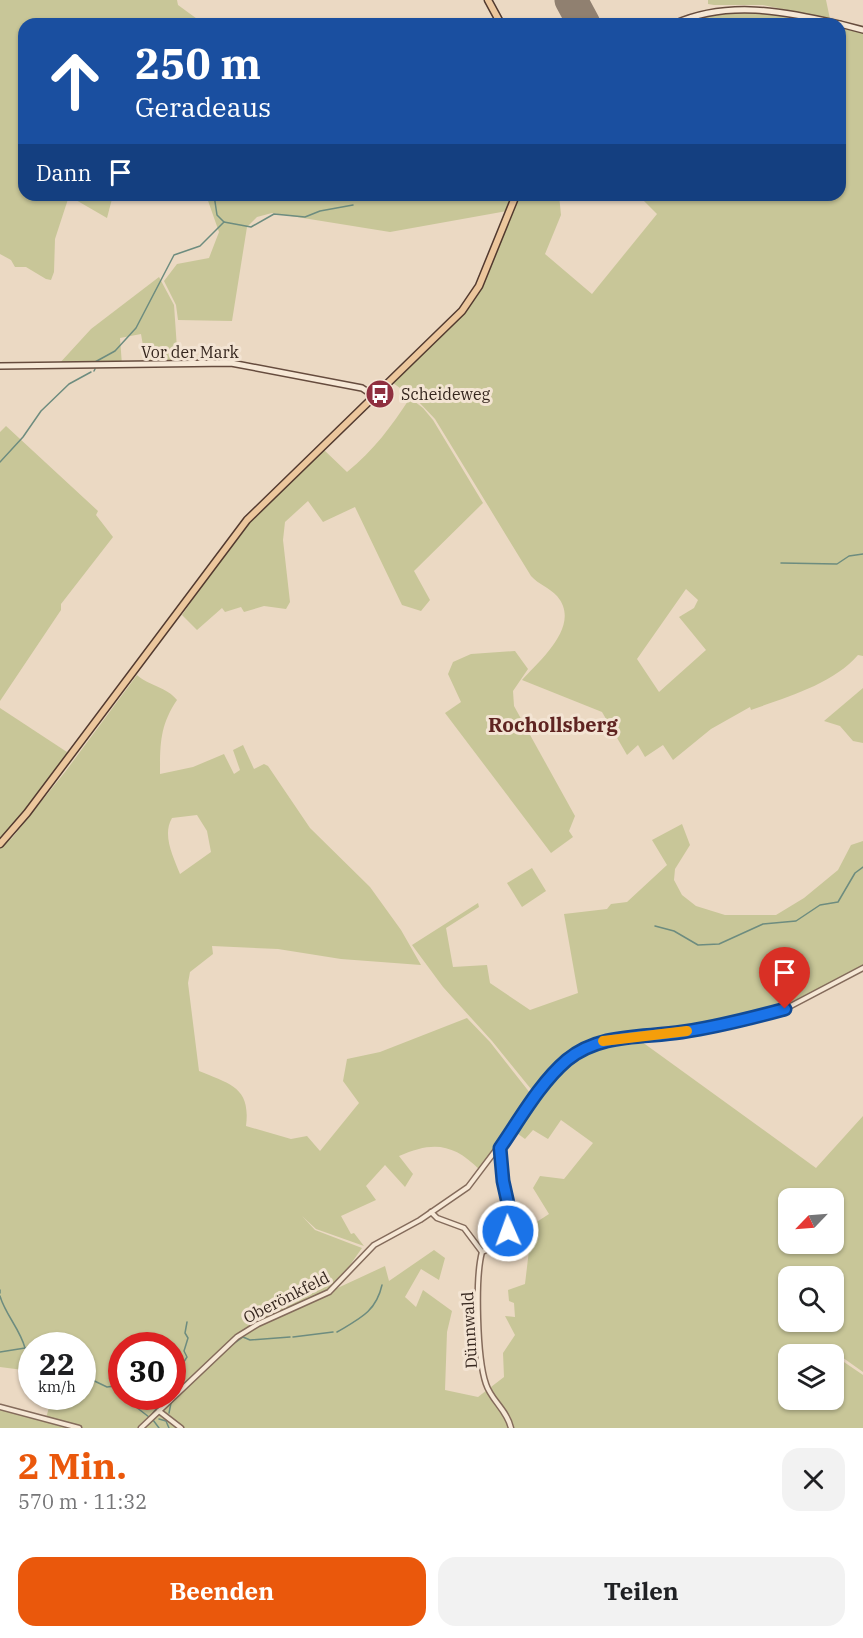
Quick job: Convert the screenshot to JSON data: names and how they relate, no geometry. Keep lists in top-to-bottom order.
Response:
{
  "streets": {
    "street": ["Vor der Mark", "Oberönkfeld", "Dünnwald"]
  },
  "districts": ["Rochollsberg"],
  "places": {
    "bus stop": ["Scheideweg"]
  },
  "north": "bottom left",
  "page": {
    "turn": ["250 m", "Geradeaus"],
    "then": "Dann",
    "speed": "22 km/h",
    "limit": "30",
    "heading": ["2 Min.", "570 m · 11:32"],
    "buttons": ["Beenden", "Teilen"]
  }
}
